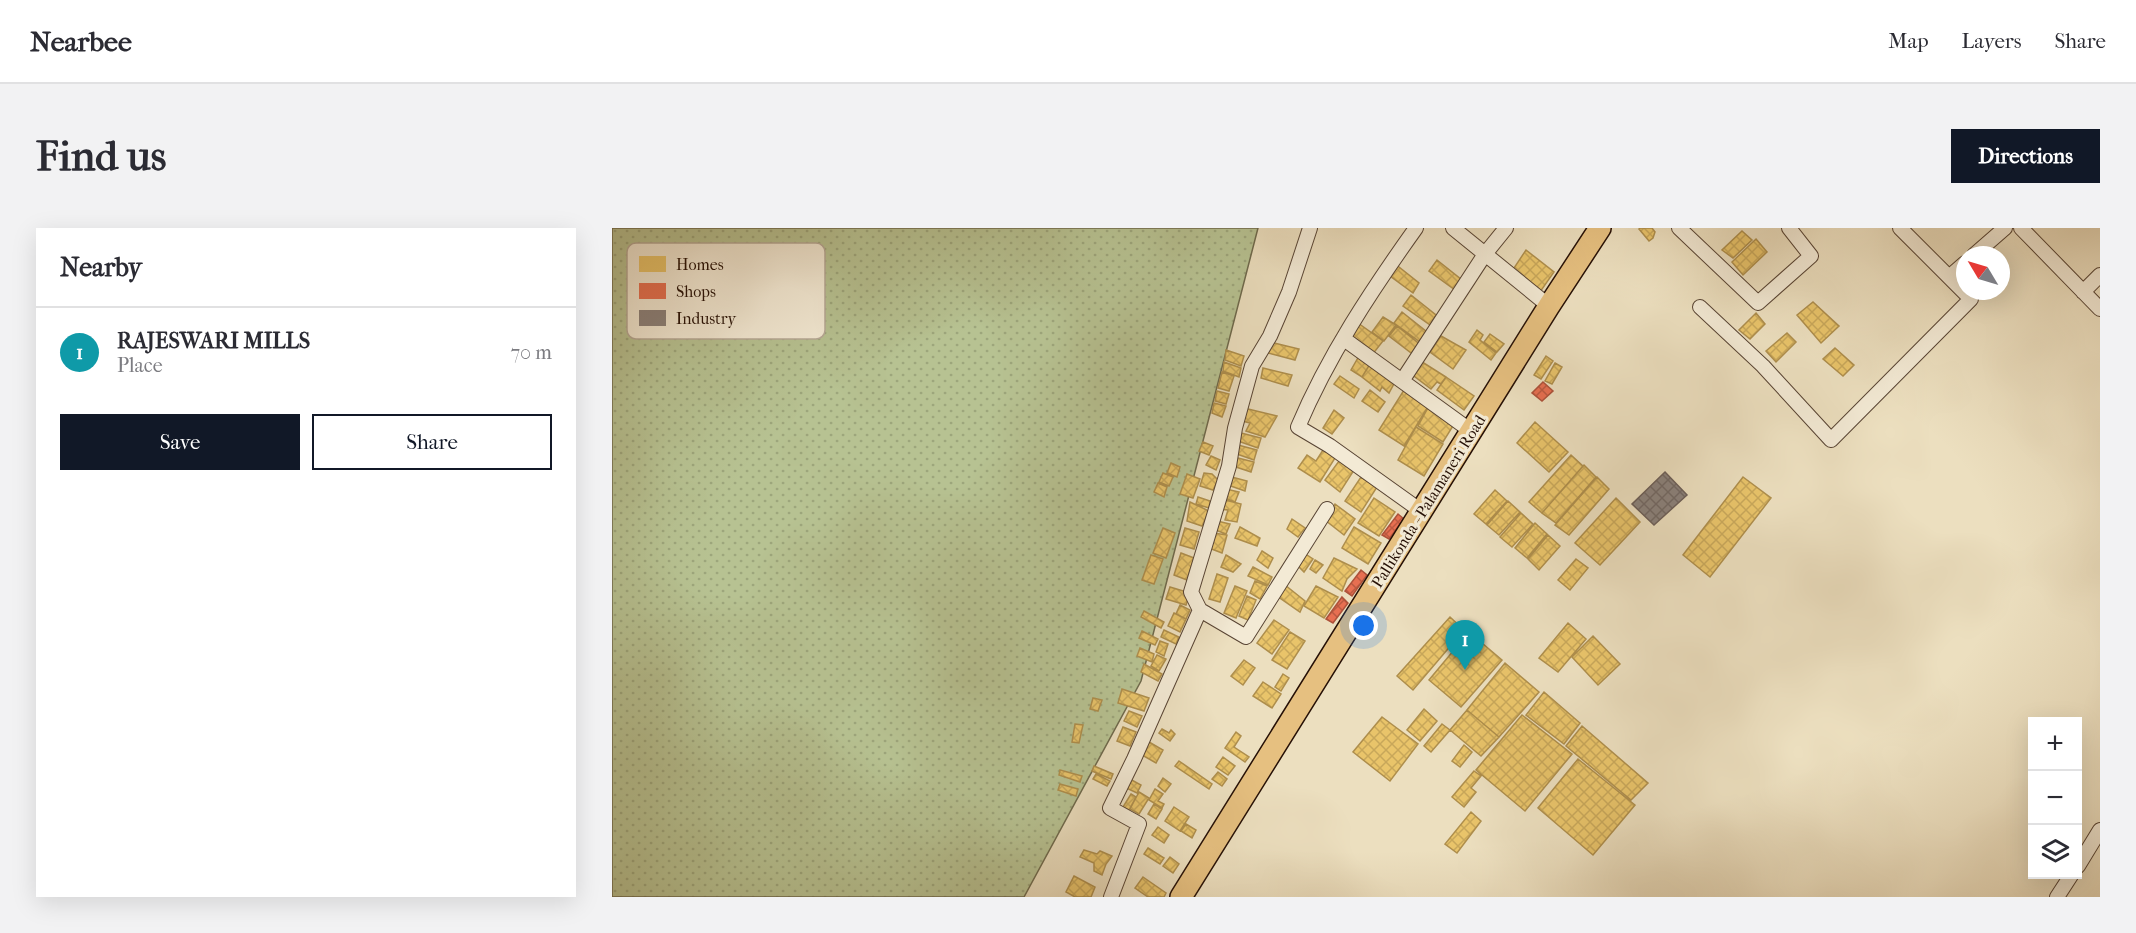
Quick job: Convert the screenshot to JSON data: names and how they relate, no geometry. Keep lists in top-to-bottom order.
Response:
{
  "streets": {
    "main road": ["Pallikonda - Palamaneri Road"]
  },
  "legend": ["Homes", "Shops", "Industry"],
  "north": "top left",
  "page": {
    "header": "Nearbee",
    "nav": ["Map", "Layers", "Share"],
    "buttons": [
      "Directions",
      ["Save", "Share"]
    ],
    "title": "Find us",
    "heading": "Nearby",
    "list": [
      {
        "mark": "1",
        "name": "RAJESWARI MILLS",
        "note": "Place",
        "value": "70 m"
      }
    ],
    "pins": "1",
    "map_buttons": ["+", "−"]
  }
}
